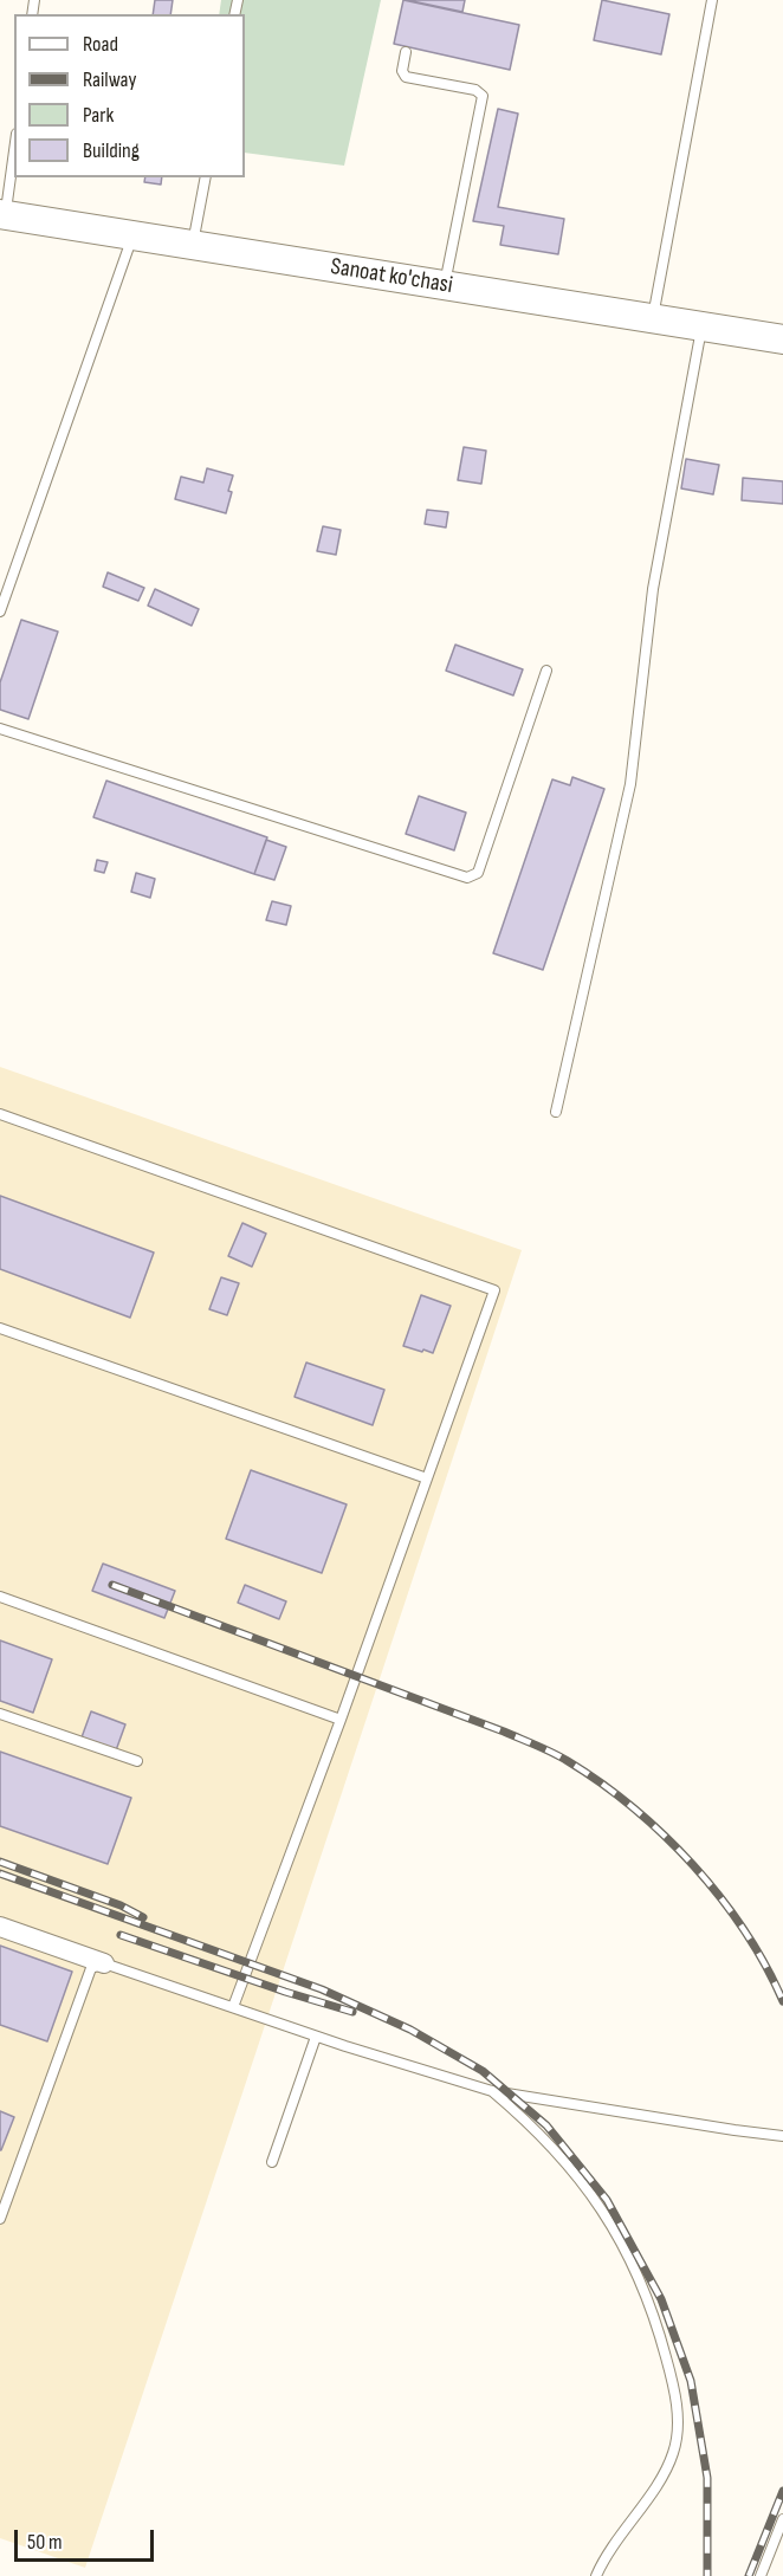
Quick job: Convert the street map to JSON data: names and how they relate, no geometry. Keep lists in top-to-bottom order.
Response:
{
  "streets": {
    "main road": ["Sanoat ko'chasi"]
  },
  "legend": [
    "Road",
    "Railway",
    "Park",
    "Building"
  ],
  "scale_bar": "50 m"
}
